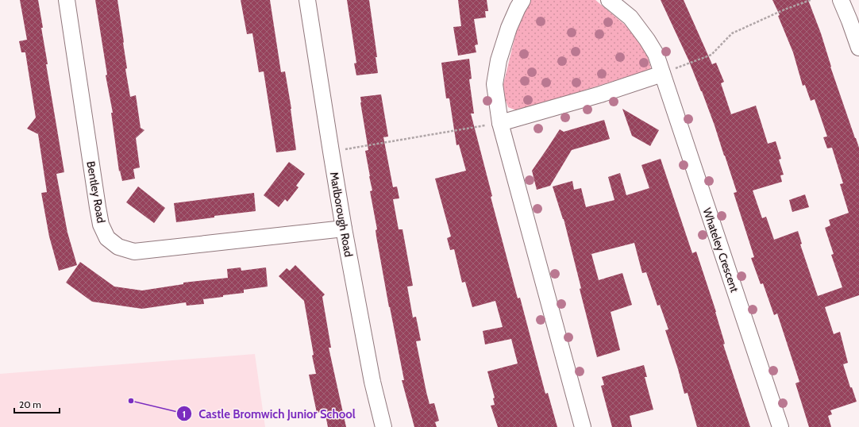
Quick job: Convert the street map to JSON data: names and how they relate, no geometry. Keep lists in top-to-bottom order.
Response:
{
  "streets": {
    "street": ["Bentley Road", "Marlborough Road", "Whateley Crescent"]
  },
  "crossings": [
    ["Bentley Road", "Marlborough Road"]
  ],
  "places": ["Castle Bromwich Junior School"],
  "scale_bar": "20 m"
}
